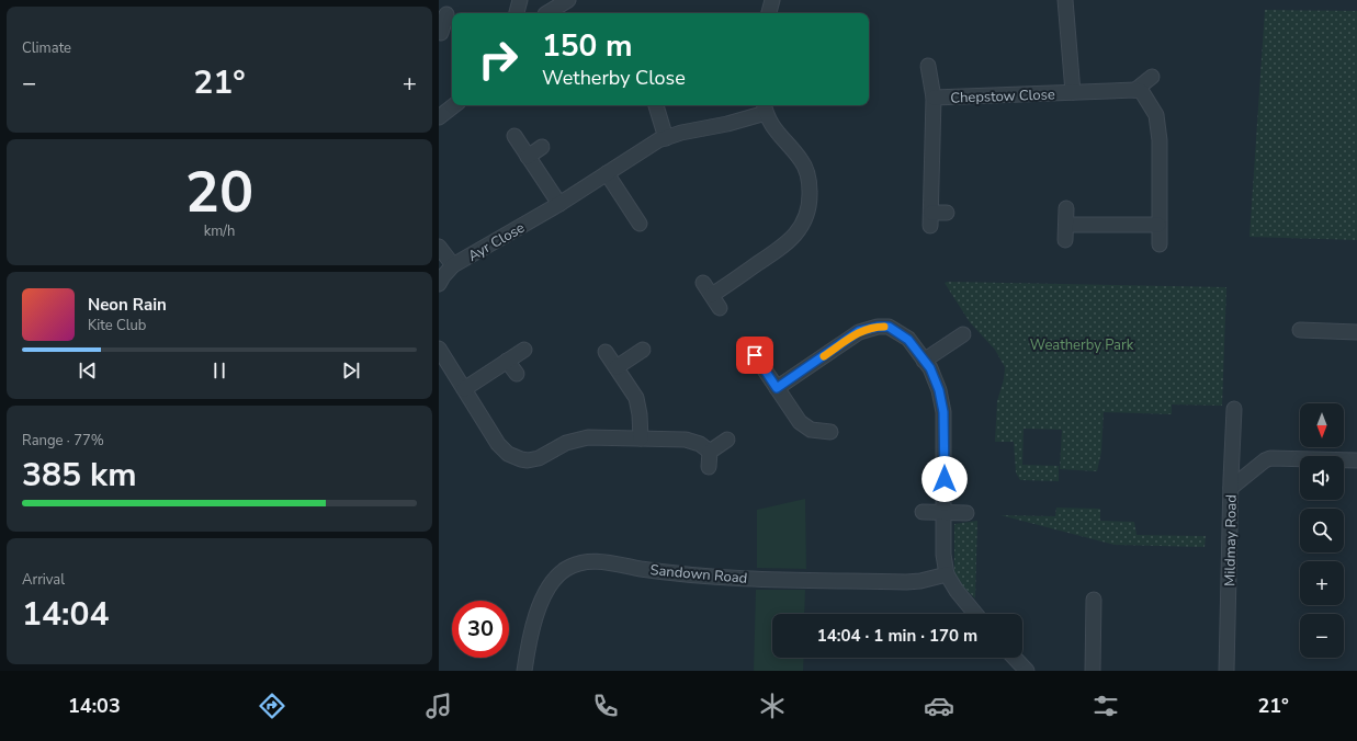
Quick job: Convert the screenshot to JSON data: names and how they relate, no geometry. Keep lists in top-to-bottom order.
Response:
{
  "streets": {
    "street": [
      "Chepstow Close",
      "Ayr Close",
      "Mildmay Road",
      "Sandown Road"
    ]
  },
  "parks": ["Weatherby Park"],
  "north": "bottom",
  "page": {
    "tile": [
      "Climate",
      ["20", "km/h"],
      ["Range · 77%", "385 km"],
      ["Arrival", "14:04"]
    ],
    "turn": ["150 m", "Wetherby Close"],
    "heat": ["−", "21°", "+"],
    "song": ["Neon Rain", "Kite Club"],
    "map_buttons": ["+", "−"],
    "limit": "30",
    "trip": "14:04 · 1 min · 170 m",
    "tabs": ["14:03", "21°"]
  }
}
